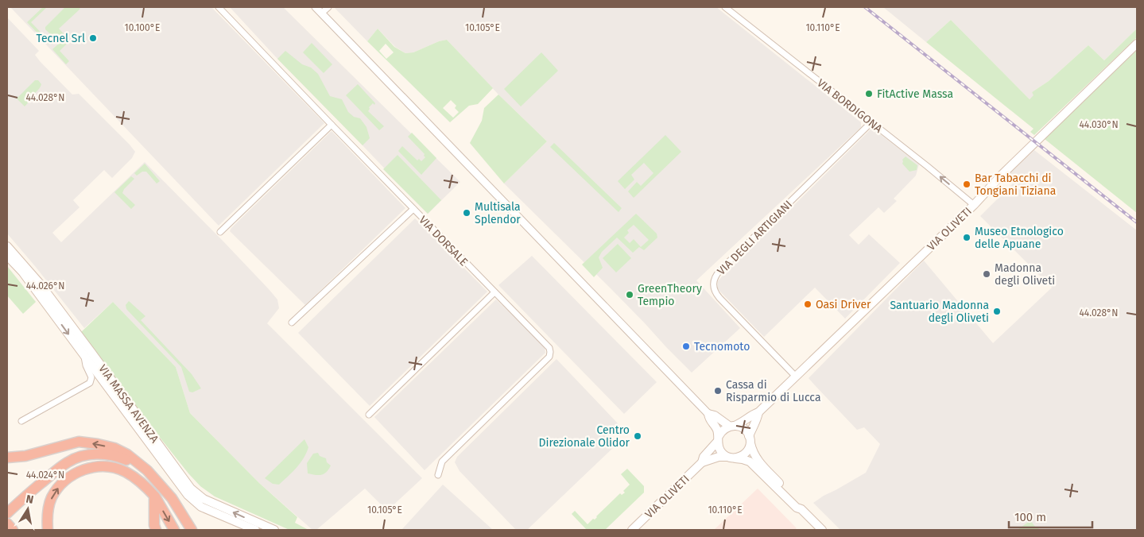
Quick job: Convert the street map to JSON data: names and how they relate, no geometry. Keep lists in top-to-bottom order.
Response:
{
  "streets": {
    "main road": ["VIA OLIVETI", "VIA MASSA AVENZA"],
    "street": ["VIA BORDIGONA", "VIA DEGLI ARTIGIANI", "VIA DORSALE"]
  },
  "crossings": [
    ["VIA BORDIGONA", "VIA OLIVETI"],
    ["VIA BORDIGONA", "VIA DEGLI ARTIGIANI"],
    ["VIA OLIVETI", "VIA DEGLI ARTIGIANI"]
  ],
  "one_way": ["VIA BORDIGONA"],
  "places": [
    "Tecnel Srl",
    "FitActive Massa",
    "Bar Tabacchi di Tongiani Tiziana",
    "Multisala Splendor",
    "Museo Etnologico delle Apuane",
    "Madonna degli Oliveti",
    "GreenTheory Tempio",
    "Oasi Driver",
    "Santuario Madonna degli Oliveti",
    "Tecnomoto",
    "Cassa di Risparmio di Lucca",
    "Centro Direzionale Olidor"
  ],
  "scale_bar": "100 m",
  "north": "top",
  "coordinates": [
    "10.100°E",
    "10.105°E",
    "10.110°E",
    "44.028°N",
    "44.030°N",
    "44.026°N",
    "44.024°N"
  ]
}
